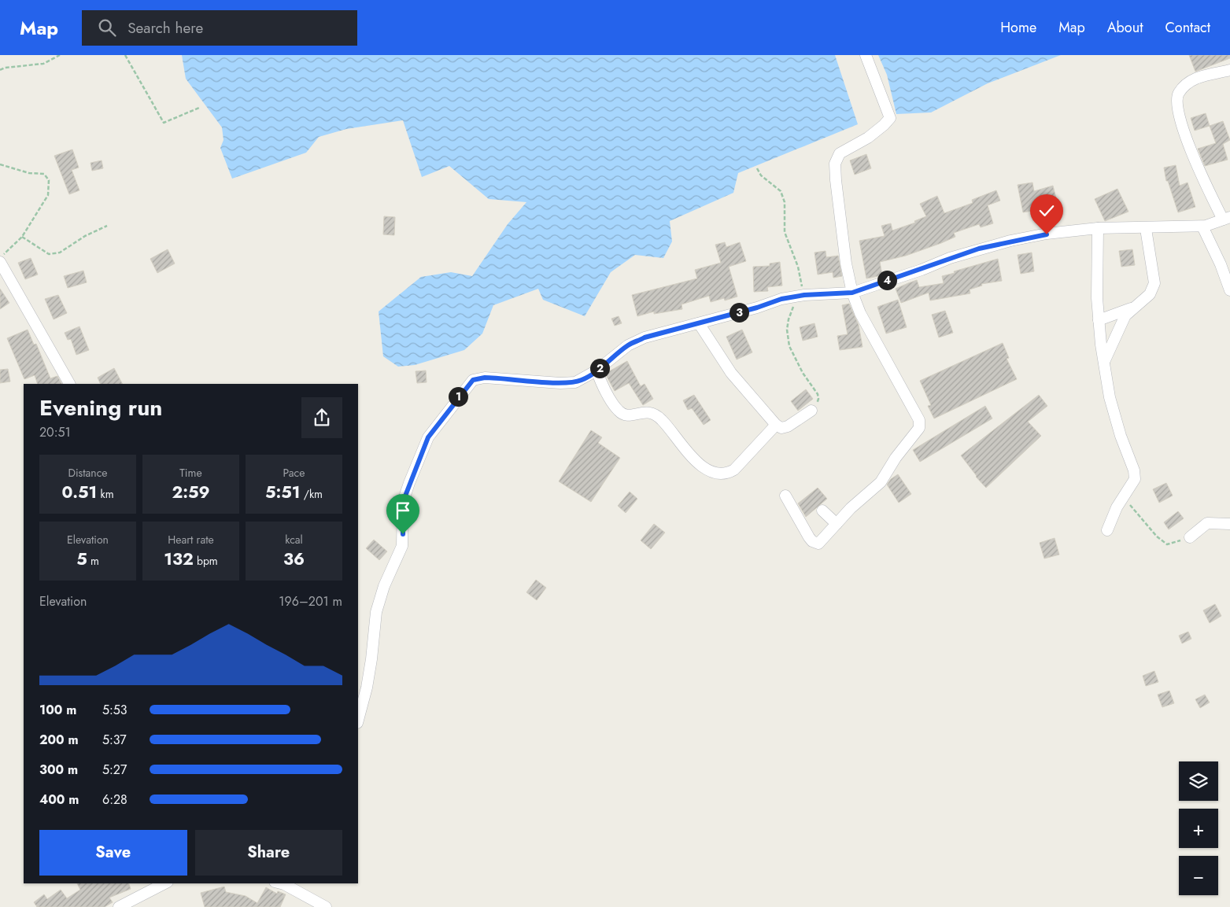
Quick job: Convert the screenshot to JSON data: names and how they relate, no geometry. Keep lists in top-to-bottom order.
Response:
{
  "page": {
    "header": "Map",
    "search": "Search here",
    "nav": [
      "Home",
      "Map",
      "About",
      "Contact"
    ],
    "pins": [
      "4",
      "3",
      "2",
      "1"
    ],
    "heading": ["Evening run", "20:51"],
    "stats": [
      ["Distance", "0.51 km"],
      ["Time", "2:59"],
      ["Pace", "5:51 /km"],
      ["Elevation", "5 m"],
      ["Heart rate", "132 bpm"],
      ["kcal", "36"]
    ],
    "chart": ["Elevation", "196–201 m"],
    "list": [
      {
        "name": "100 m",
        "note": "5:53"
      },
      {
        "name": "200 m",
        "note": "5:37"
      },
      {
        "name": "300 m",
        "note": "5:27"
      },
      {
        "name": "400 m",
        "note": "6:28"
      }
    ],
    "map_buttons": ["+", "−"],
    "buttons": ["Save", "Share"]
  }
}
